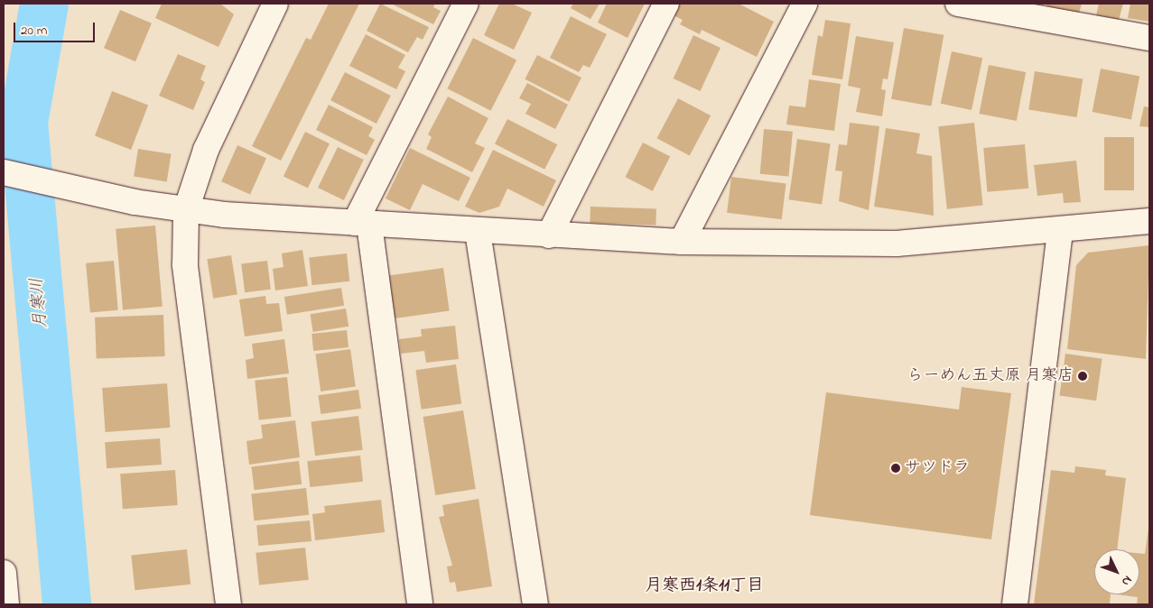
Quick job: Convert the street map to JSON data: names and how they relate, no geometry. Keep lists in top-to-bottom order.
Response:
{
  "districts": ["月寒西1条11丁目"],
  "water": ["月寒川"],
  "places": ["らーめん五丈原 月寒店", "サツドラ"],
  "scale_bar": "20 m",
  "north": "bottom right"
}
